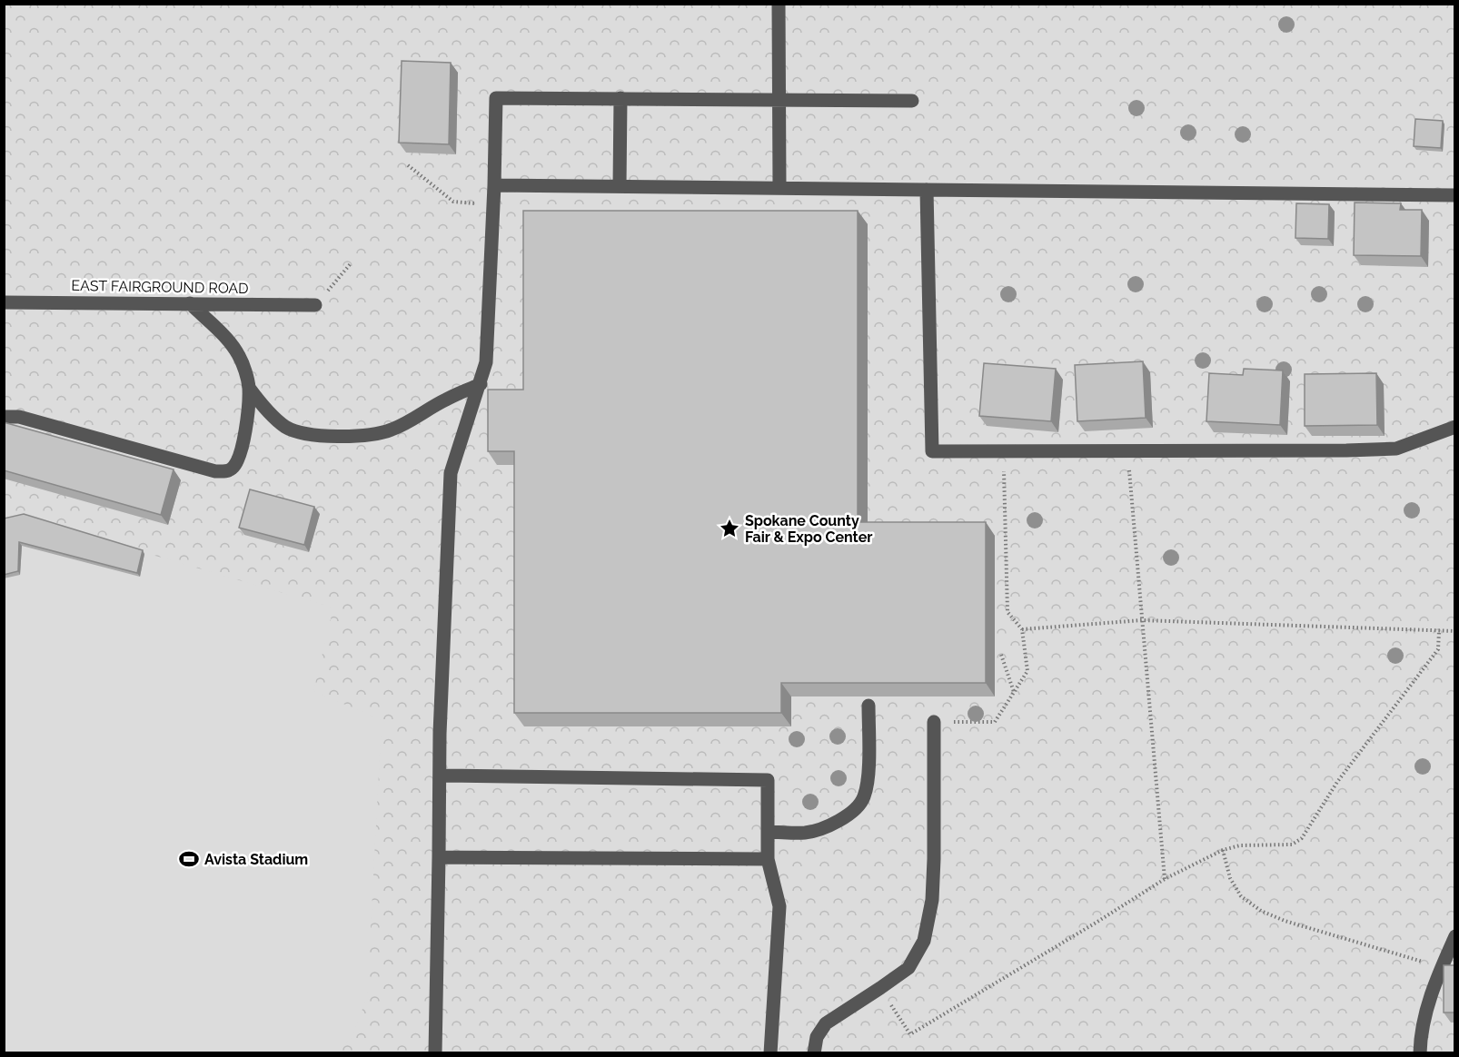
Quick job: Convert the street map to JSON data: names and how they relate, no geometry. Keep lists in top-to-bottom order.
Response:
{
  "streets": {
    "street": ["EAST FAIRGROUND ROAD"]
  },
  "places": {
    "place": ["Spokane County Fair & Expo Center"],
    "sports": ["Avista Stadium"]
  }
}
